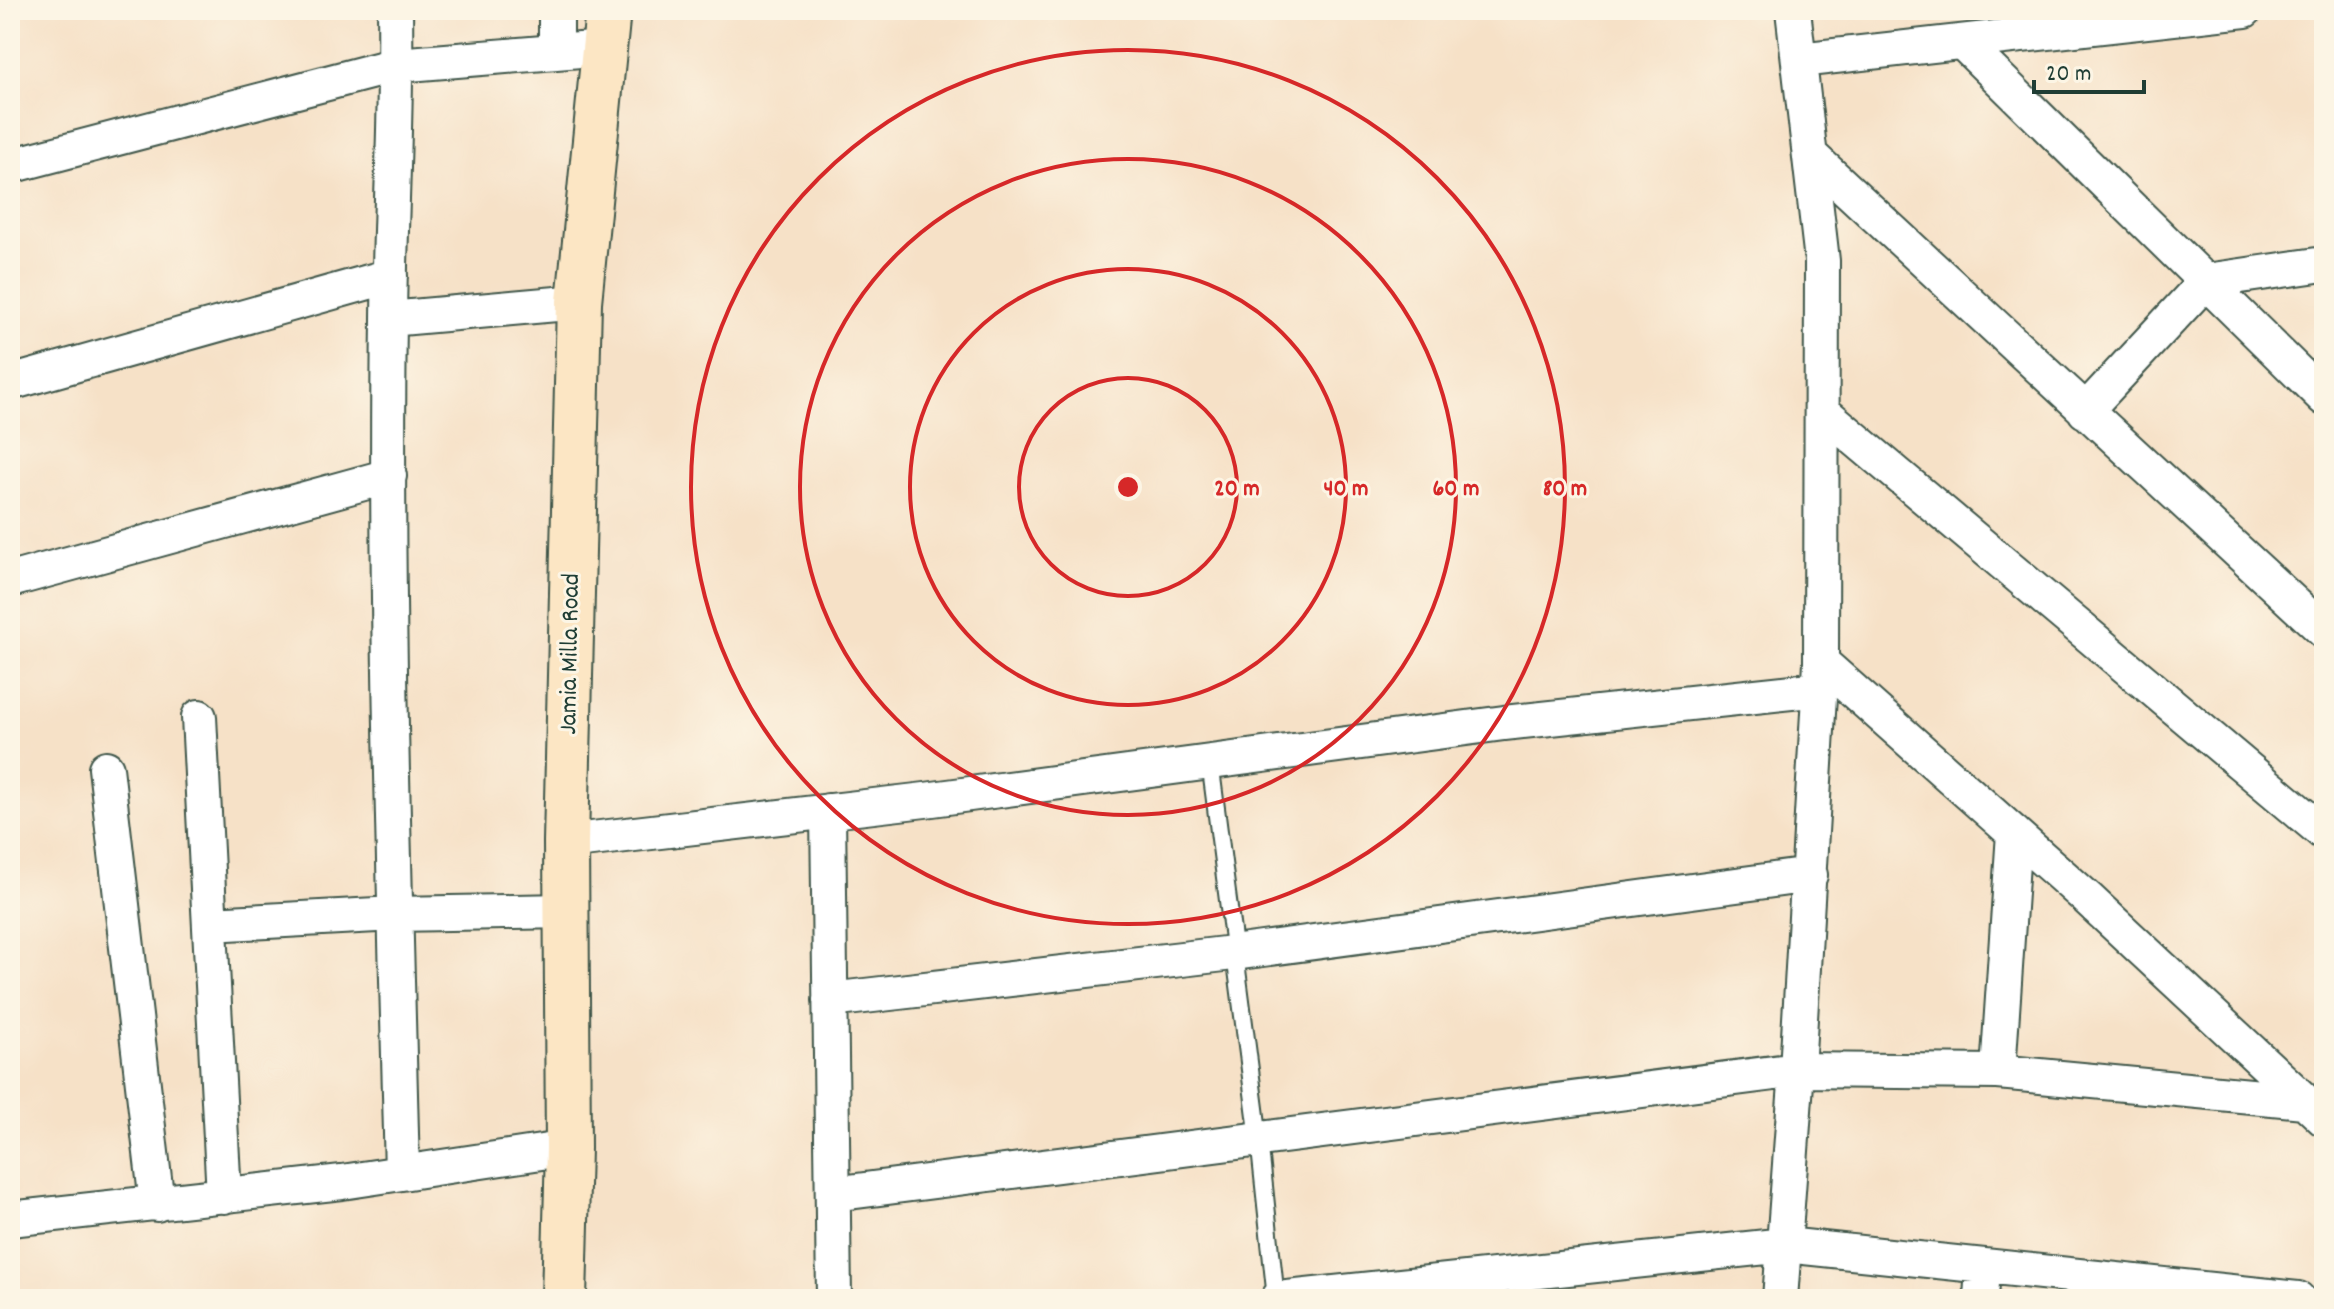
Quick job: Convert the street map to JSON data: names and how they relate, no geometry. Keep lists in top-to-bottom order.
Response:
{
  "streets": {
    "main road": ["Jamia Milla Road"]
  },
  "scale_bar": "20 m",
  "rings": [
    "20 m",
    "40 m",
    "60 m",
    "80 m"
  ]
}
